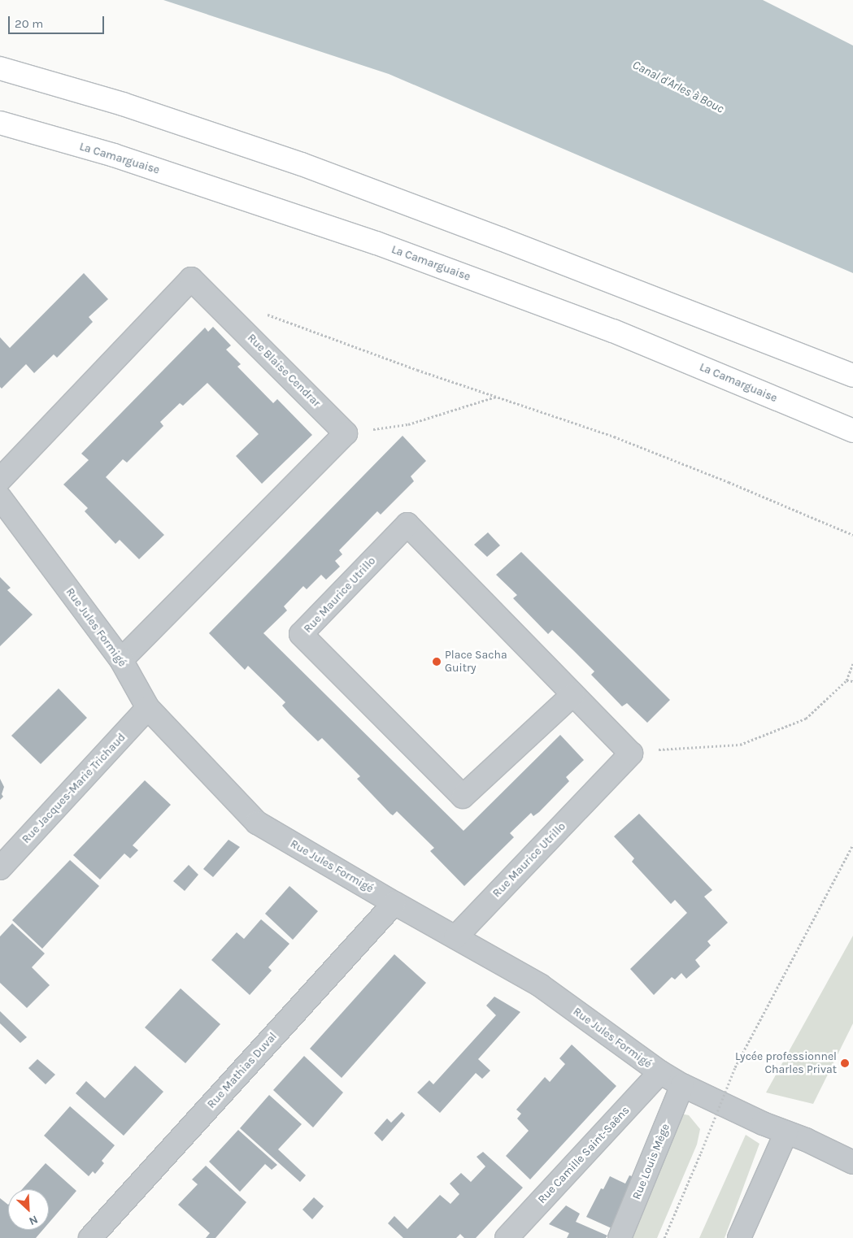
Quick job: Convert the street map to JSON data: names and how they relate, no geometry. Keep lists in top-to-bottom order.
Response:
{
  "streets": {
    "highway": ["La Camarguaise"],
    "street": [
      "Rue Blaise Cendrar",
      "Rue Maurice Utrillo",
      "Rue Jules Formigé",
      "Rue Jacques-Marie Trichaud",
      "Rue Mathias Duval",
      "Rue Camille Saint-Saëns",
      "Rue Louis Mège"
    ]
  },
  "crossings": [
    ["Rue Maurice Utrillo", "Rue Jules Formigé"],
    ["Rue Jules Formigé", "Rue Jacques-Marie Trichaud"],
    ["Rue Jules Formigé", "Rue Mathias Duval"],
    ["Rue Jules Formigé", "Rue Camille Saint-Saëns"],
    ["Rue Jules Formigé", "Rue Louis Mège"]
  ],
  "water": ["Canal d'Arles à Bouc"],
  "places": ["Place Sacha Guitry", "Lycée professionnel Charles Privat"],
  "scale_bar": "20 m",
  "north": "bottom right"
}
